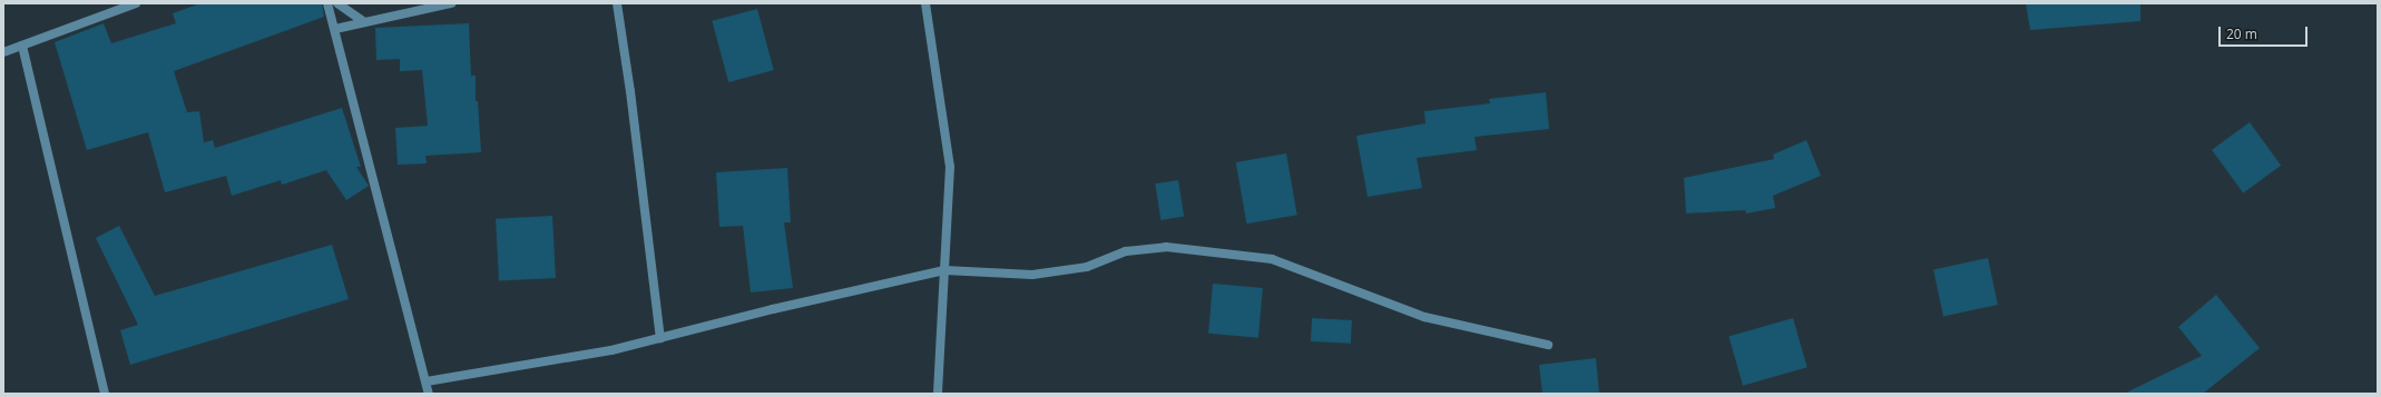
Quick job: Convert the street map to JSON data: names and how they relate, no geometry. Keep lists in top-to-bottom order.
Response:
{
  "scale_bar": "20 m"
}
